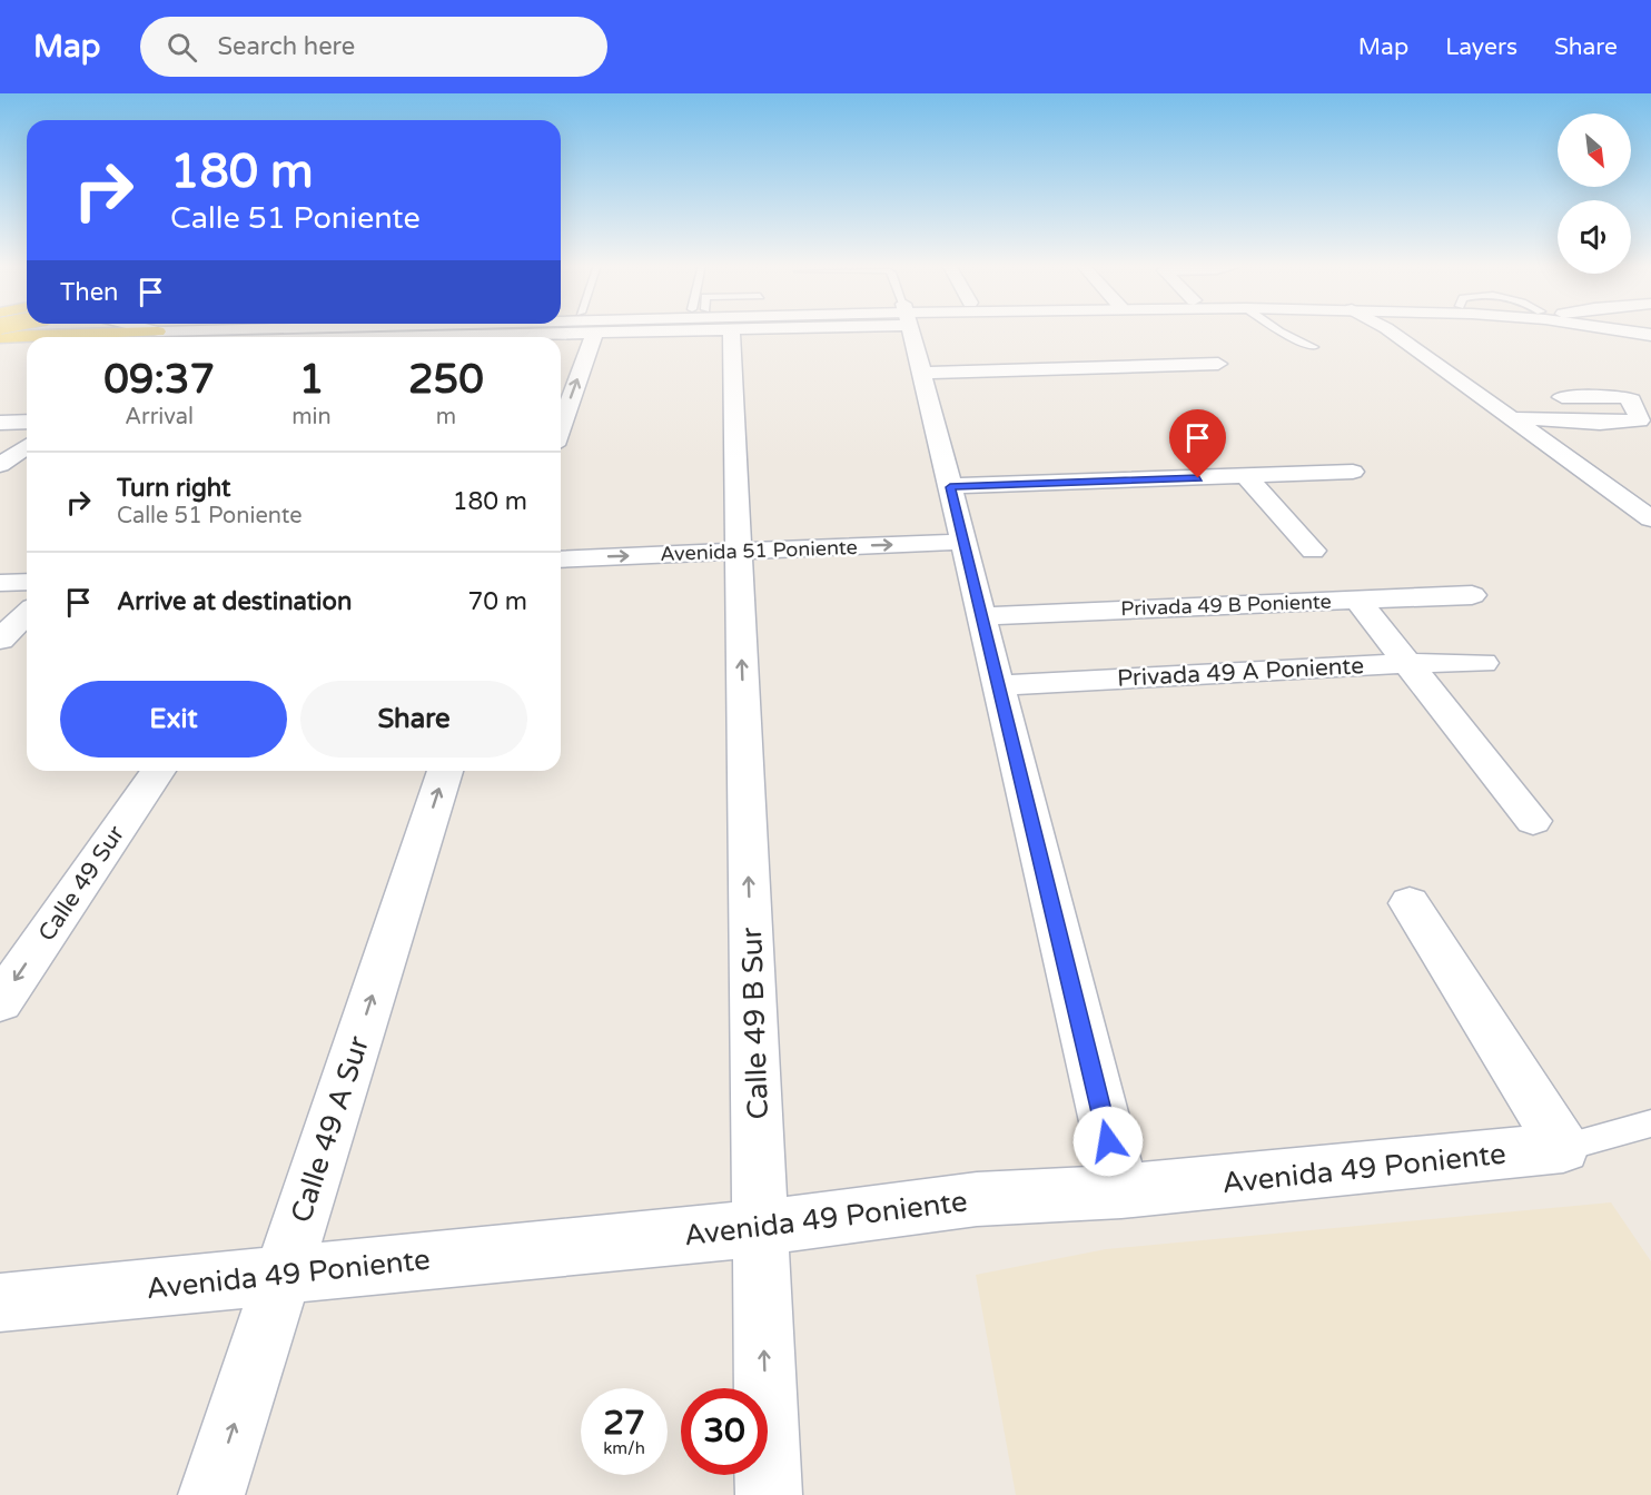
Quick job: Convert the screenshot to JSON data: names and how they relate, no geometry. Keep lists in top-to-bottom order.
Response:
{
  "streets": {
    "street": [
      "Avenida 51 Poniente",
      "Privada 49 B Poniente",
      "Privada 49 A Poniente",
      "Calle 49 Sur",
      "Calle 49 B Sur",
      "Calle 49 A Sur",
      "Avenida 49 Poniente"
    ]
  },
  "crossings": [
    ["Avenida 51 Poniente", "Calle 49 B Sur"],
    ["Calle 49 B Sur", "Avenida 49 Poniente"],
    ["Calle 49 A Sur", "Avenida 49 Poniente"]
  ],
  "one_way": ["Calle 49 Sur", "Calle 49 A Sur"],
  "north": "bottom right",
  "page": {
    "header": "Map",
    "search": "Search here",
    "nav": ["Map", "Layers", "Share"],
    "turn": ["180 m", "Calle 51 Poniente"],
    "then": "Then",
    "eta": [
      "09:37",
      "Arrival",
      "1",
      "min",
      "250",
      "m"
    ],
    "list": [
      {
        "name": "Turn right",
        "note": "Calle 51 Poniente",
        "value": "180 m"
      },
      {
        "name": "Arrive at destination",
        "value": "70 m"
      }
    ],
    "buttons": ["Exit", "Share"],
    "speed": "27 km/h",
    "limit": "30"
  }
}
